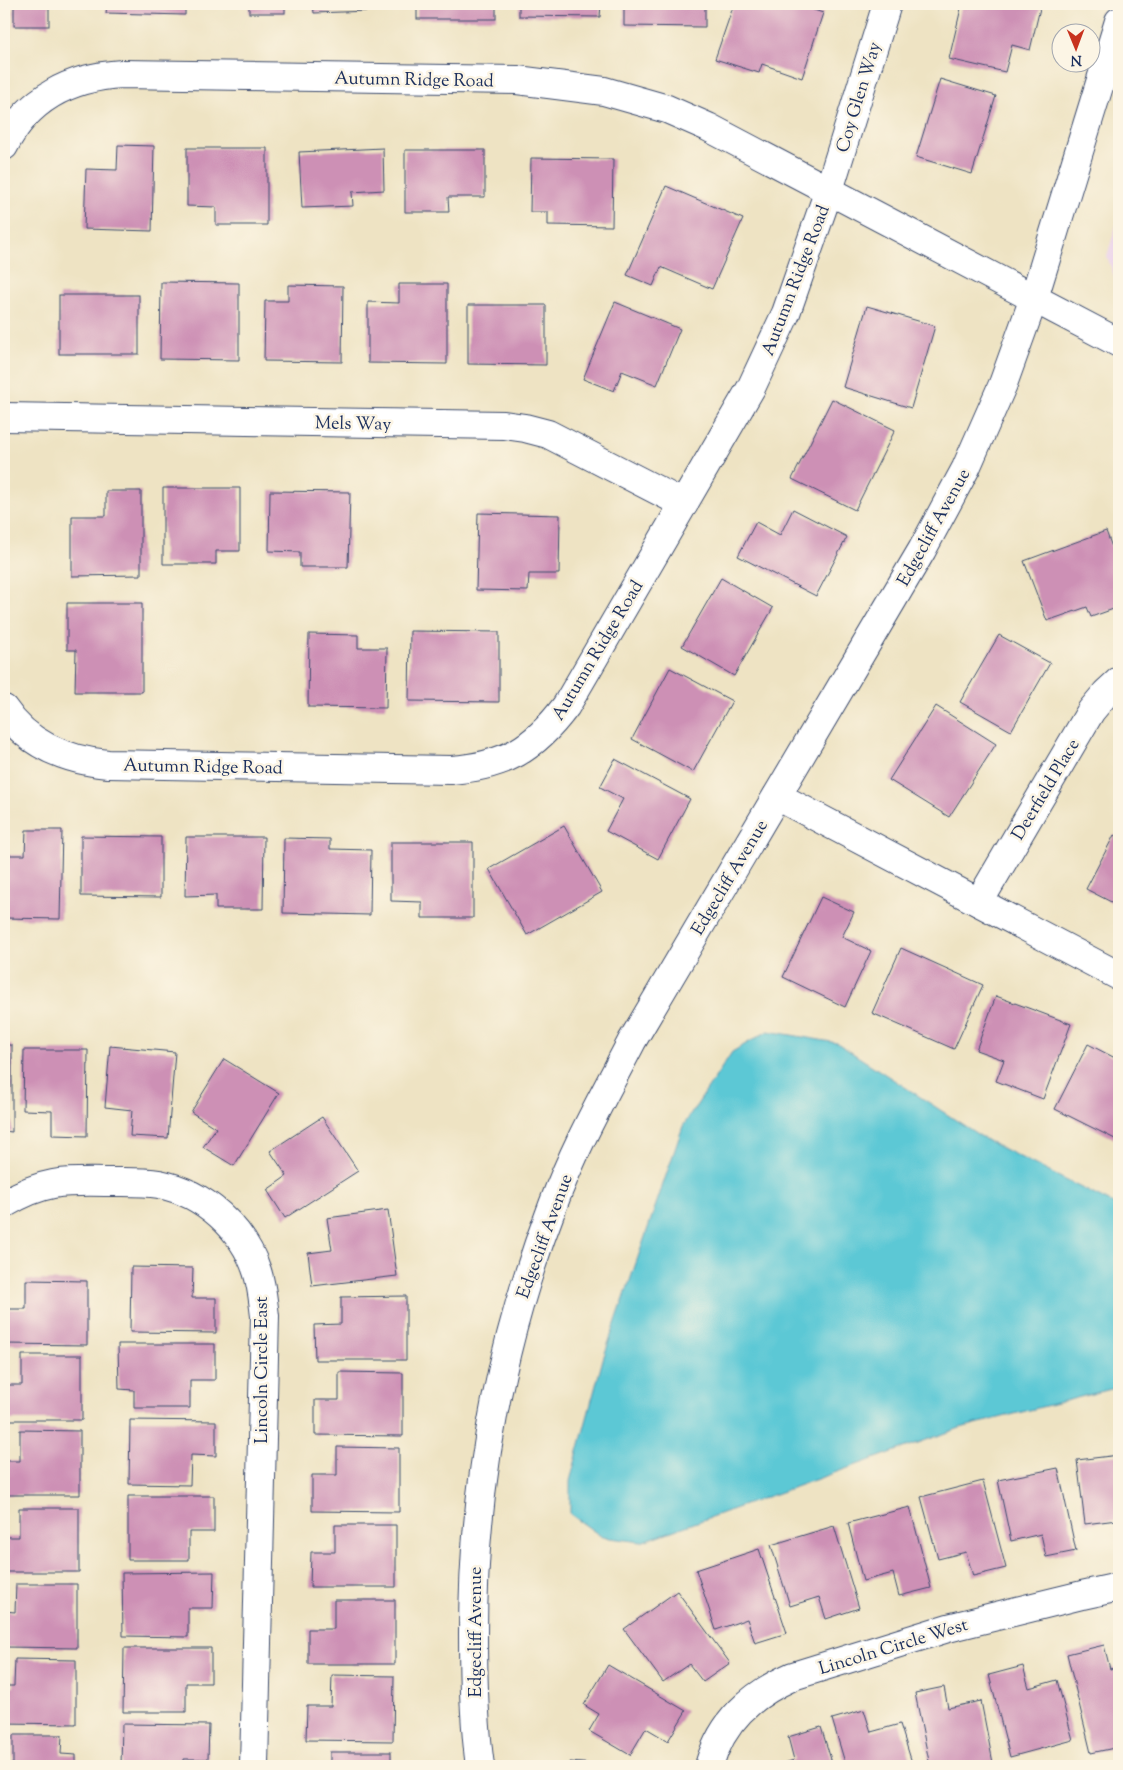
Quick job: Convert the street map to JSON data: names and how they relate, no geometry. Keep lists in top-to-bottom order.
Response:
{
  "streets": {
    "street": [
      "Autumn Ridge Road",
      "Coy Glen Way",
      "Mels Way",
      "Edgecliff Avenue",
      "Deerfield Place",
      "Lincoln Circle East",
      "Lincoln Circle West"
    ]
  },
  "crossings": [
    ["Autumn Ridge Road", "Coy Glen Way"],
    ["Autumn Ridge Road", "Mels Way"],
    ["Autumn Ridge Road", "Edgecliff Avenue"]
  ],
  "north": "bottom"
}
